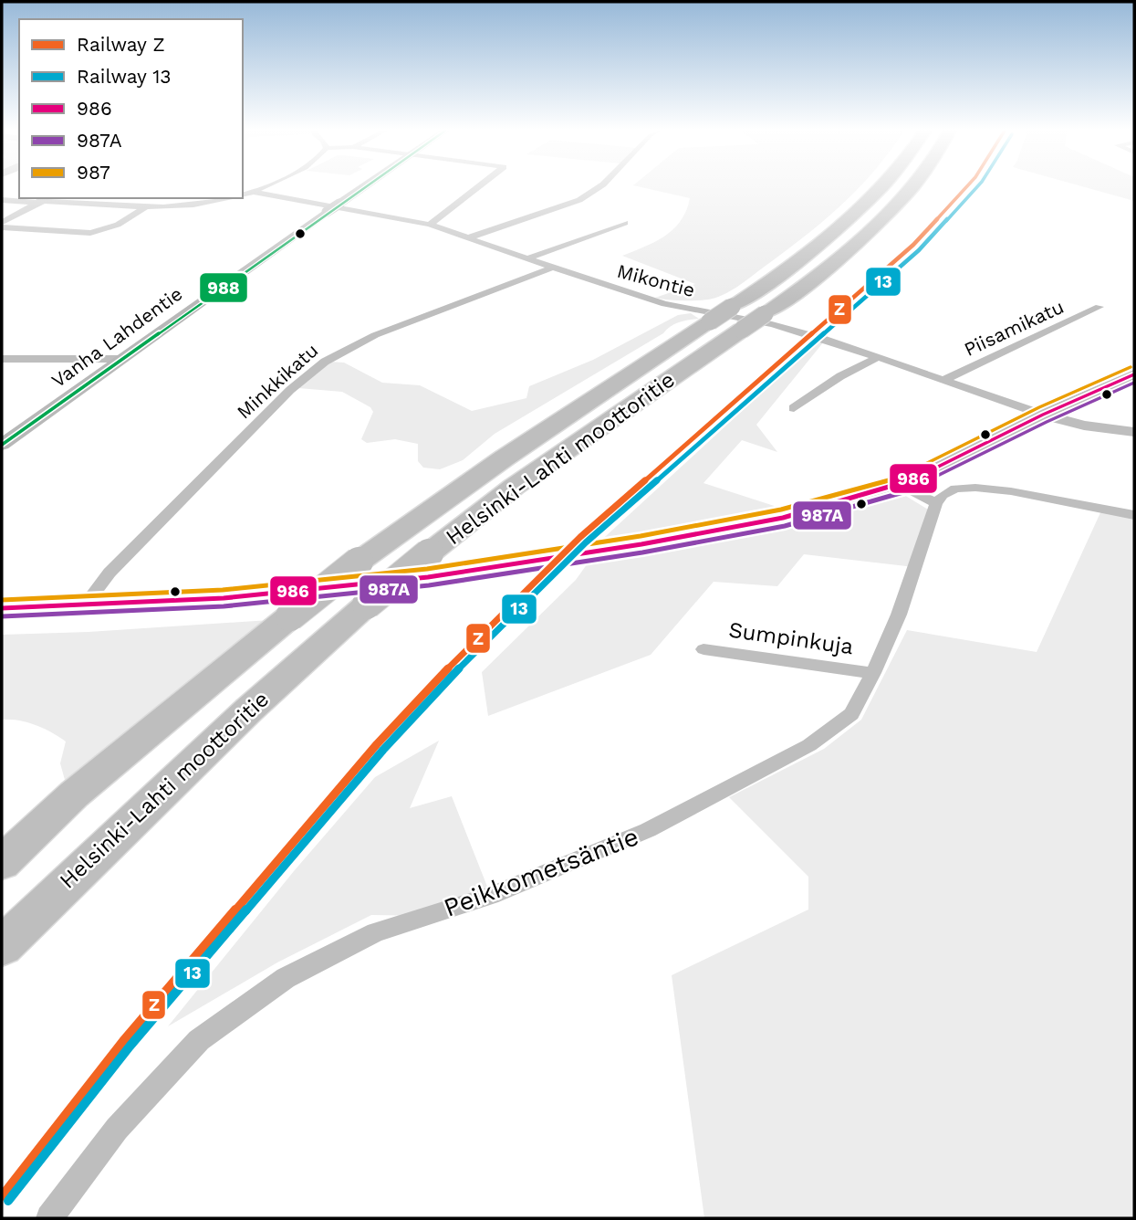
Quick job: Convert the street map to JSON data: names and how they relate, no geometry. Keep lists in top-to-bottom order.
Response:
{
  "streets": {
    "highway": ["Helsinki-Lahti moottoritie"],
    "main road": ["Vanha Lahdentie"],
    "street": [
      "Mikontie",
      "Piisamikatu",
      "Minkkikatu",
      "Sumpinkuja",
      "Peikkometsäntie"
    ]
  },
  "crossings": [
    ["Mikontie", "Piisamikatu"],
    ["Mikontie", "Minkkikatu"],
    ["Sumpinkuja", "Peikkometsäntie"]
  ],
  "lines": [
    "rail line Z",
    "rail line 13",
    "transit line 988",
    "transit line 987",
    "transit line 986",
    "transit line 987A"
  ],
  "legend": [
    "Railway Z",
    "Railway 13",
    "986",
    "987A",
    "987"
  ]
}
